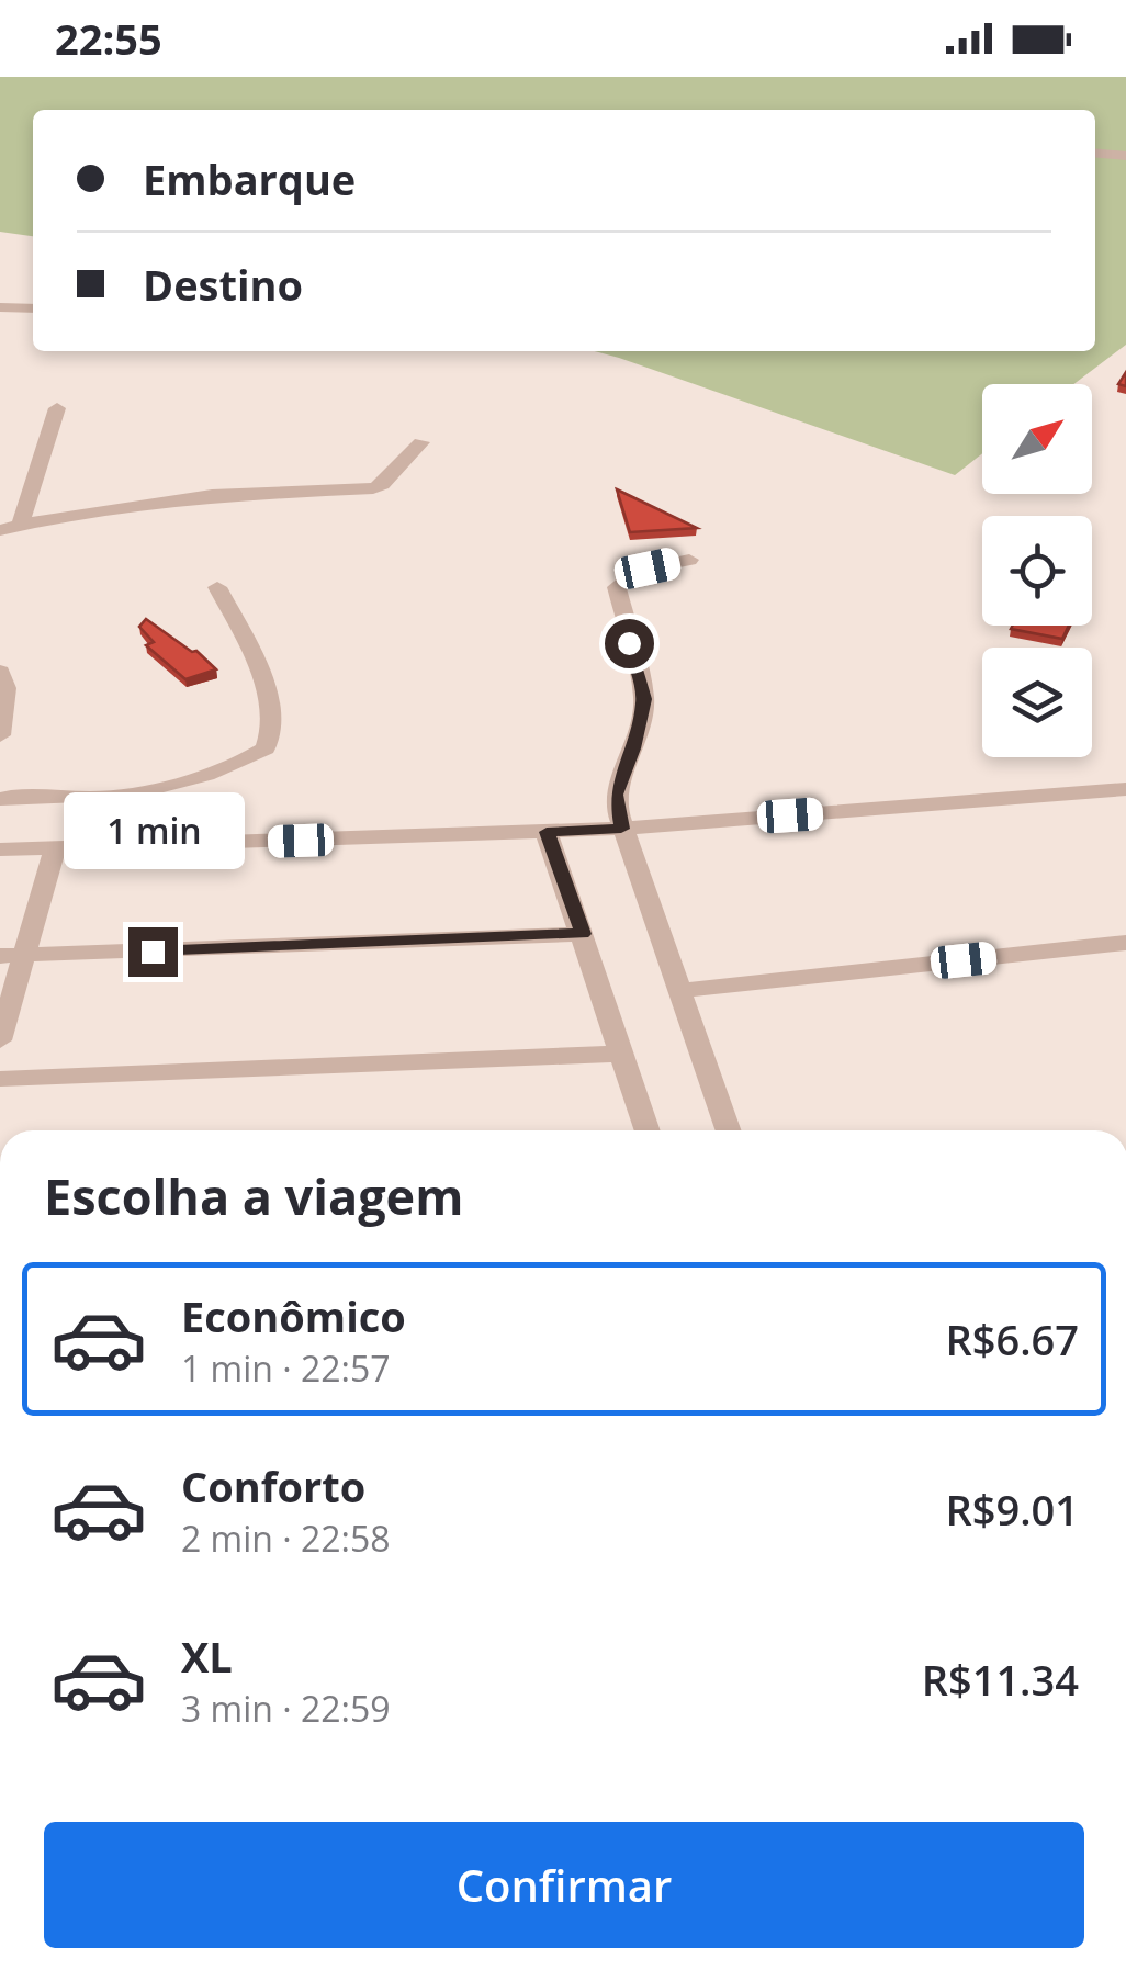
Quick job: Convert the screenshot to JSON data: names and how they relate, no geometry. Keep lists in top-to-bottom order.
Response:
{
  "north": "top right",
  "page": {
    "status": "22:55",
    "banner": ["Embarque", "Destino"],
    "bubble": "1 min",
    "heading": "Escolha a viagem",
    "list": [
      {
        "name": "Econômico",
        "note": "1 min · 22:57",
        "value": "R$6.67"
      },
      {
        "name": "Conforto",
        "note": "2 min · 22:58",
        "value": "R$9.01"
      },
      {
        "name": "XL",
        "note": "3 min · 22:59",
        "value": "R$11.34"
      }
    ],
    "buttons": "Confirmar"
  }
}
